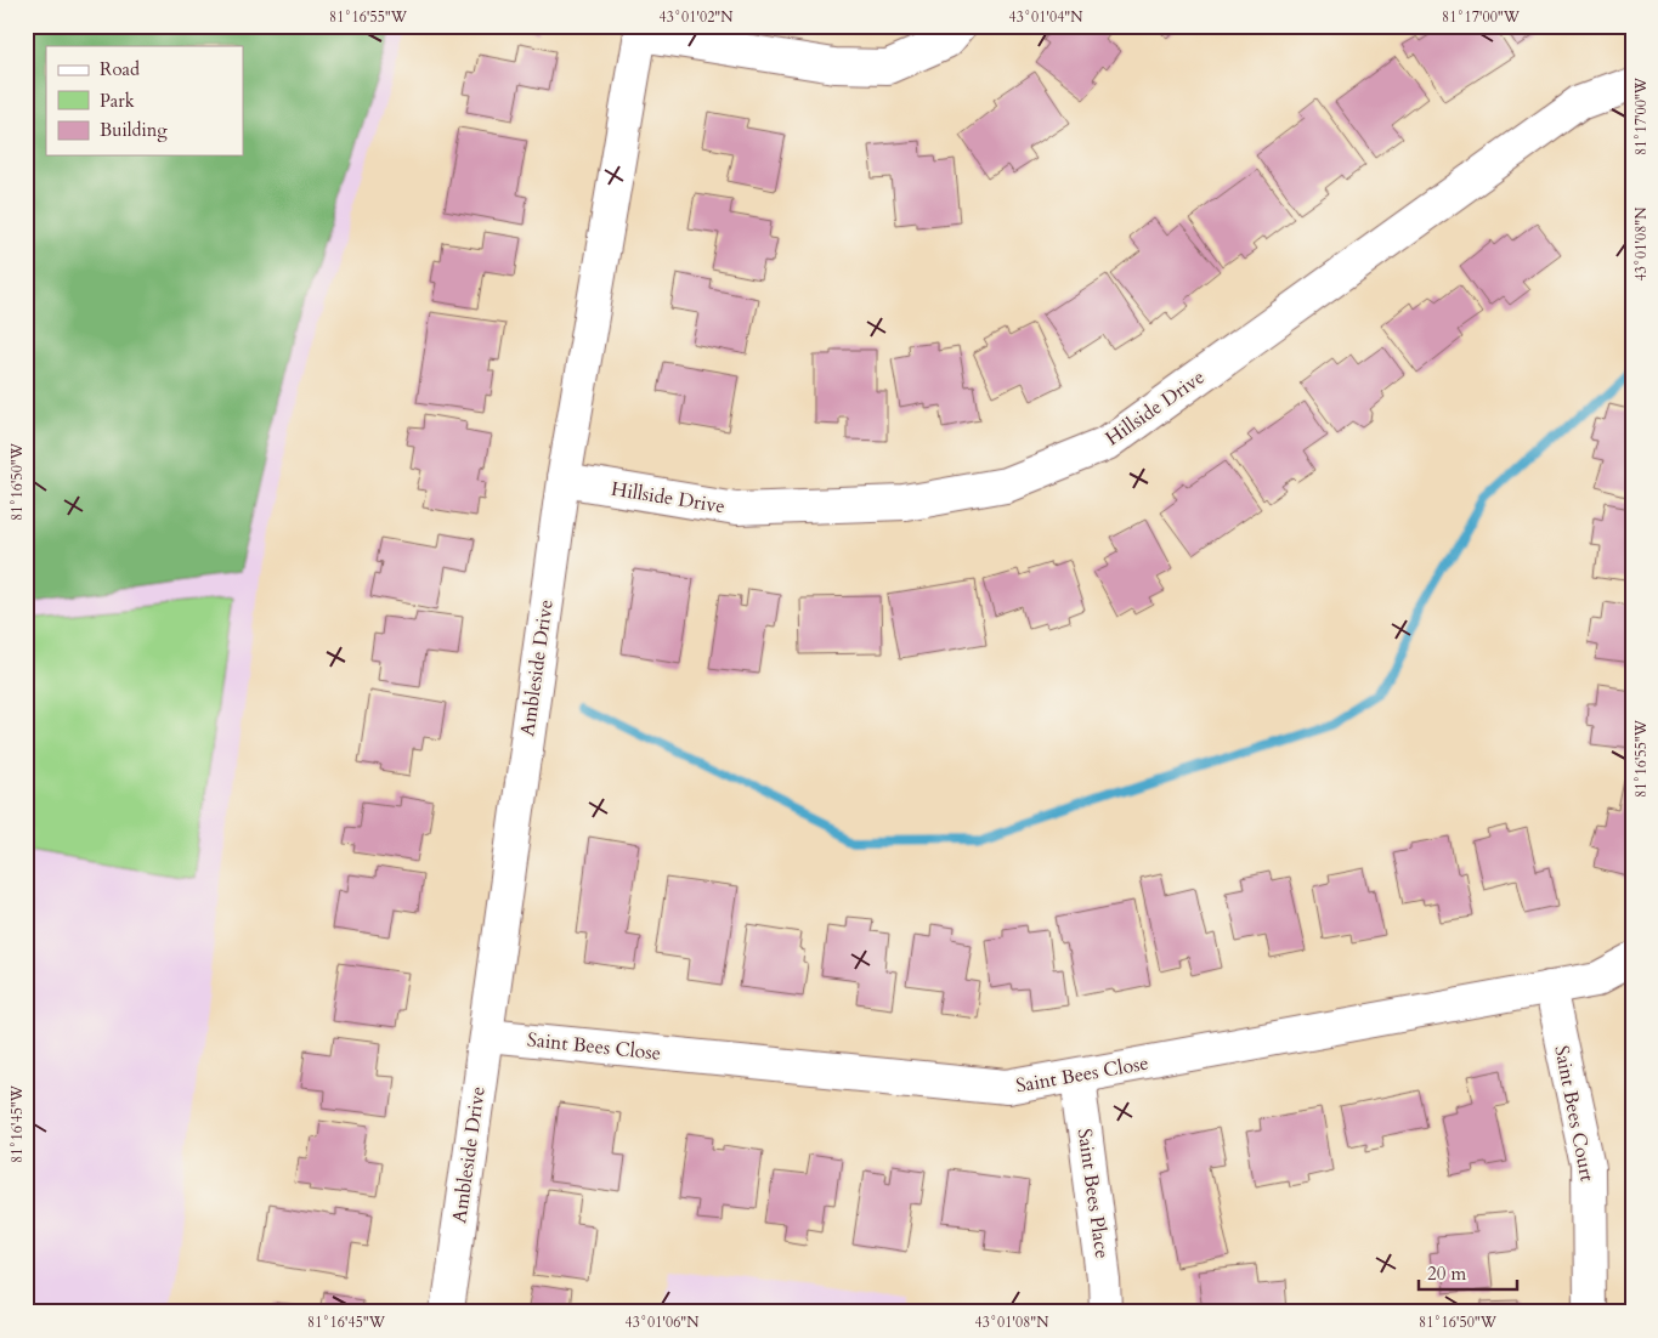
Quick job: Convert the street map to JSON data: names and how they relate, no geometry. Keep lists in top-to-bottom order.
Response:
{
  "streets": {
    "street": [
      "Hillside Drive",
      "Ambleside Drive",
      "Saint Bees Close",
      "Saint Bees Court",
      "Saint Bees Place"
    ]
  },
  "crossings": [
    ["Hillside Drive", "Ambleside Drive"],
    ["Ambleside Drive", "Saint Bees Close"],
    ["Saint Bees Close", "Saint Bees Court"],
    ["Saint Bees Close", "Saint Bees Place"]
  ],
  "legend": ["Road", "Park", "Building"],
  "scale_bar": "20 m",
  "coordinates": [
    "81°16'55\"W",
    "43°01'02\"N",
    "43°01'04\"N",
    "81°17'00\"W",
    "43°01'08\"N",
    "81°16'50\"W",
    "81°16'45\"W",
    "43°01'06\"N"
  ]
}
